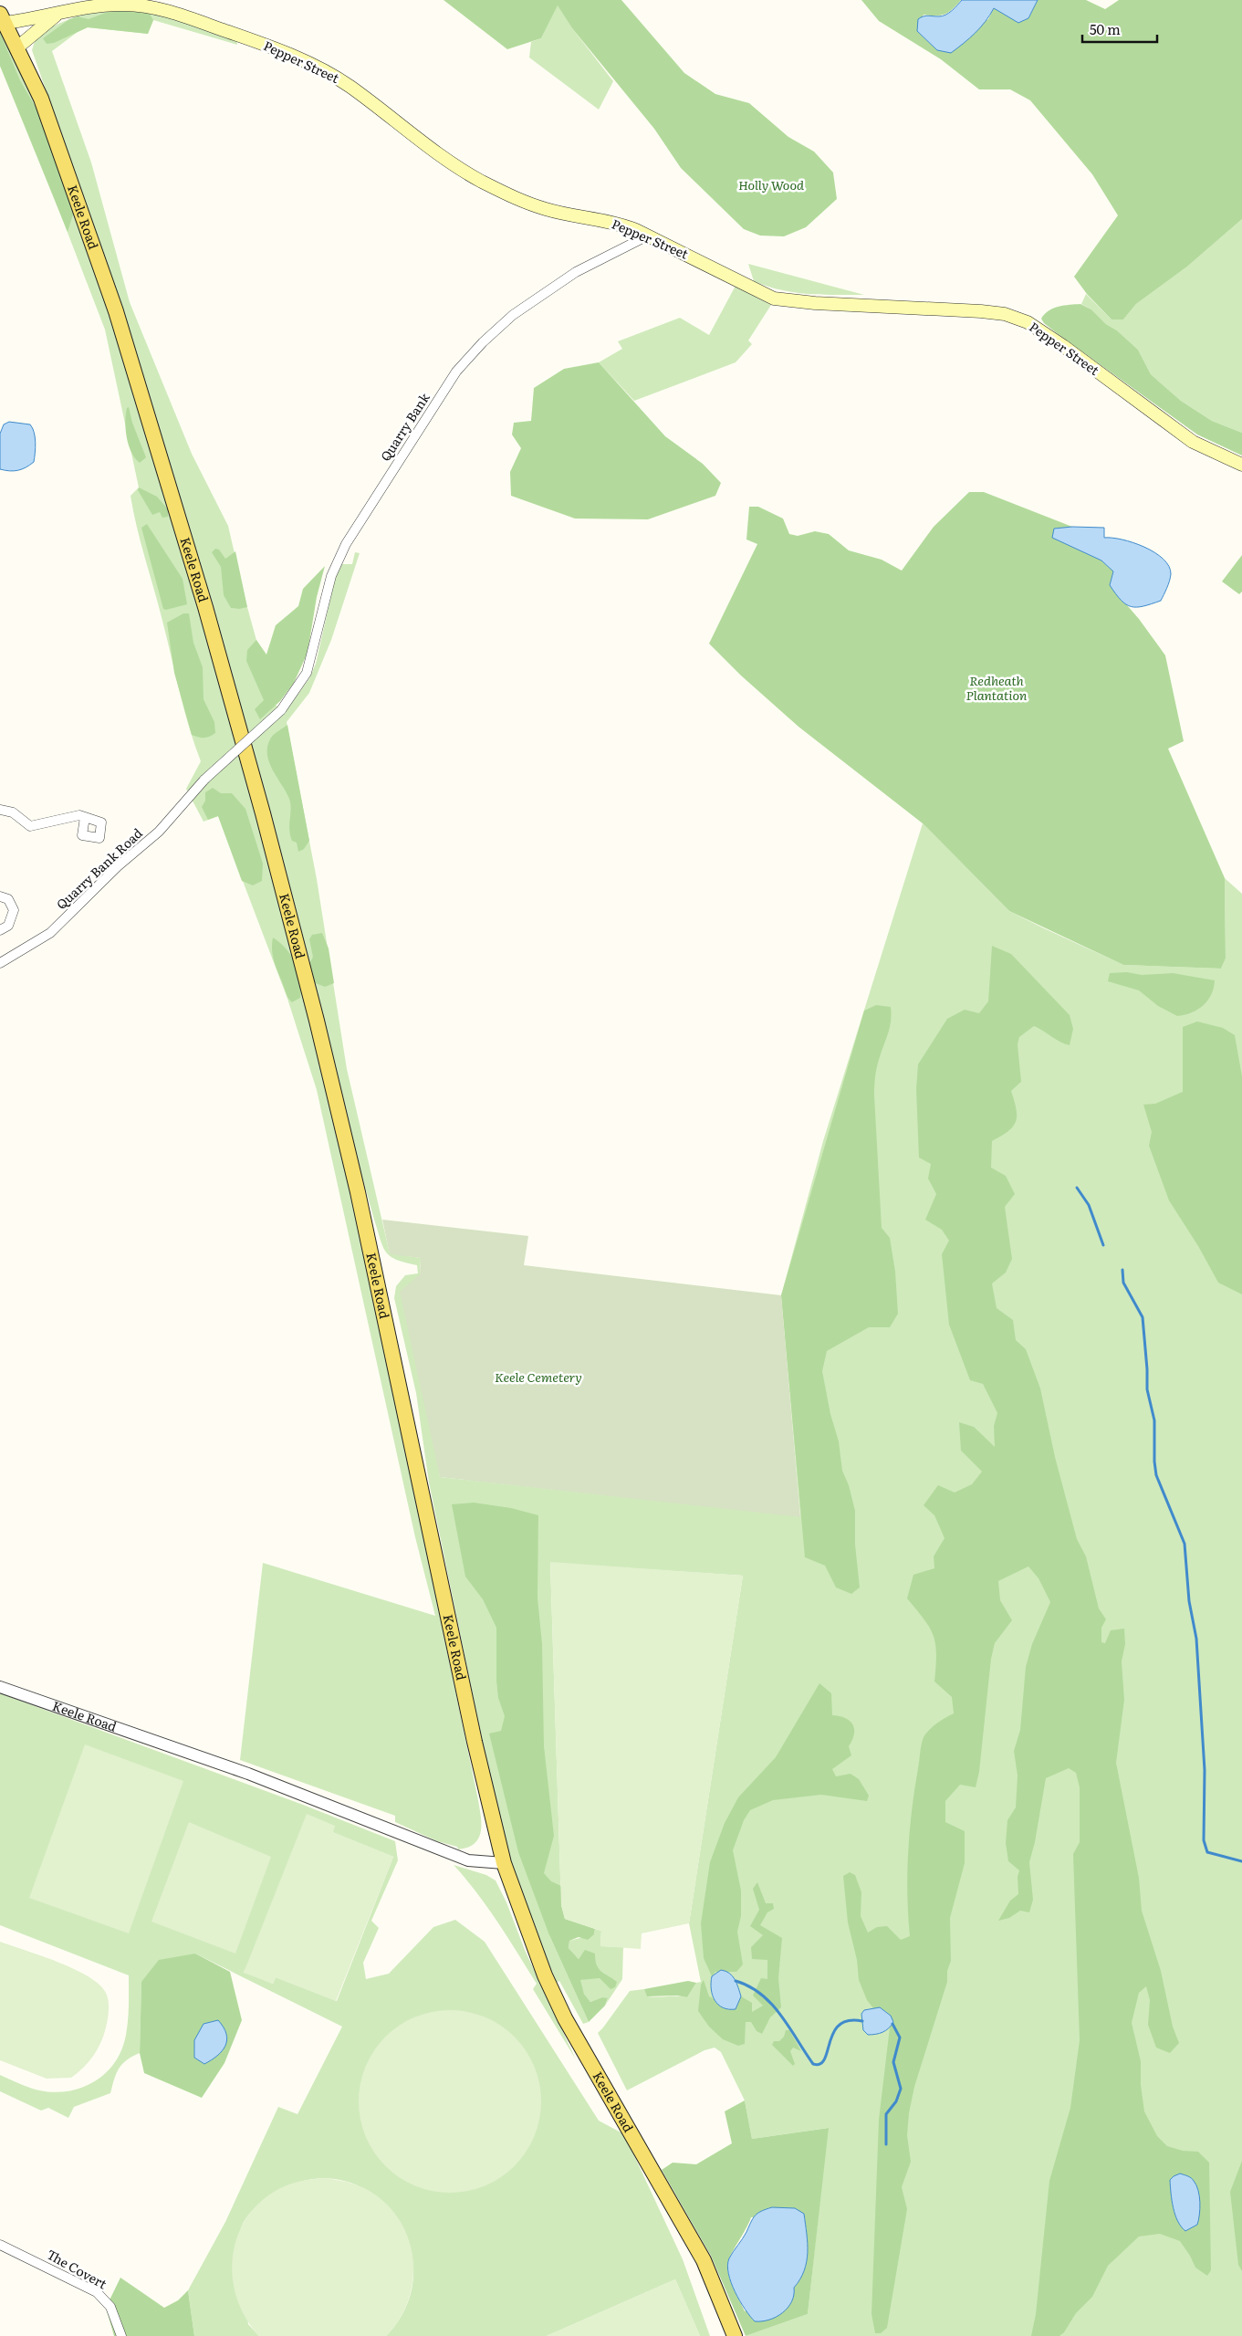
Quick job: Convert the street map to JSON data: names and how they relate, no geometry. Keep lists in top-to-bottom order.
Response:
{
  "streets": {
    "main road": ["Pepper Street", "Keele Road"],
    "street": ["Quarry Bank", "Quarry Bank Road", "The Covert"]
  },
  "crossings": [
    ["Pepper Street", "Keele Road"],
    ["Pepper Street", "Quarry Bank"],
    ["Quarry Bank", "Quarry Bank Road"]
  ],
  "parks": ["Holly Wood", "Redheath Plantation", "Keele Cemetery"],
  "scale_bar": "50 m"
}
